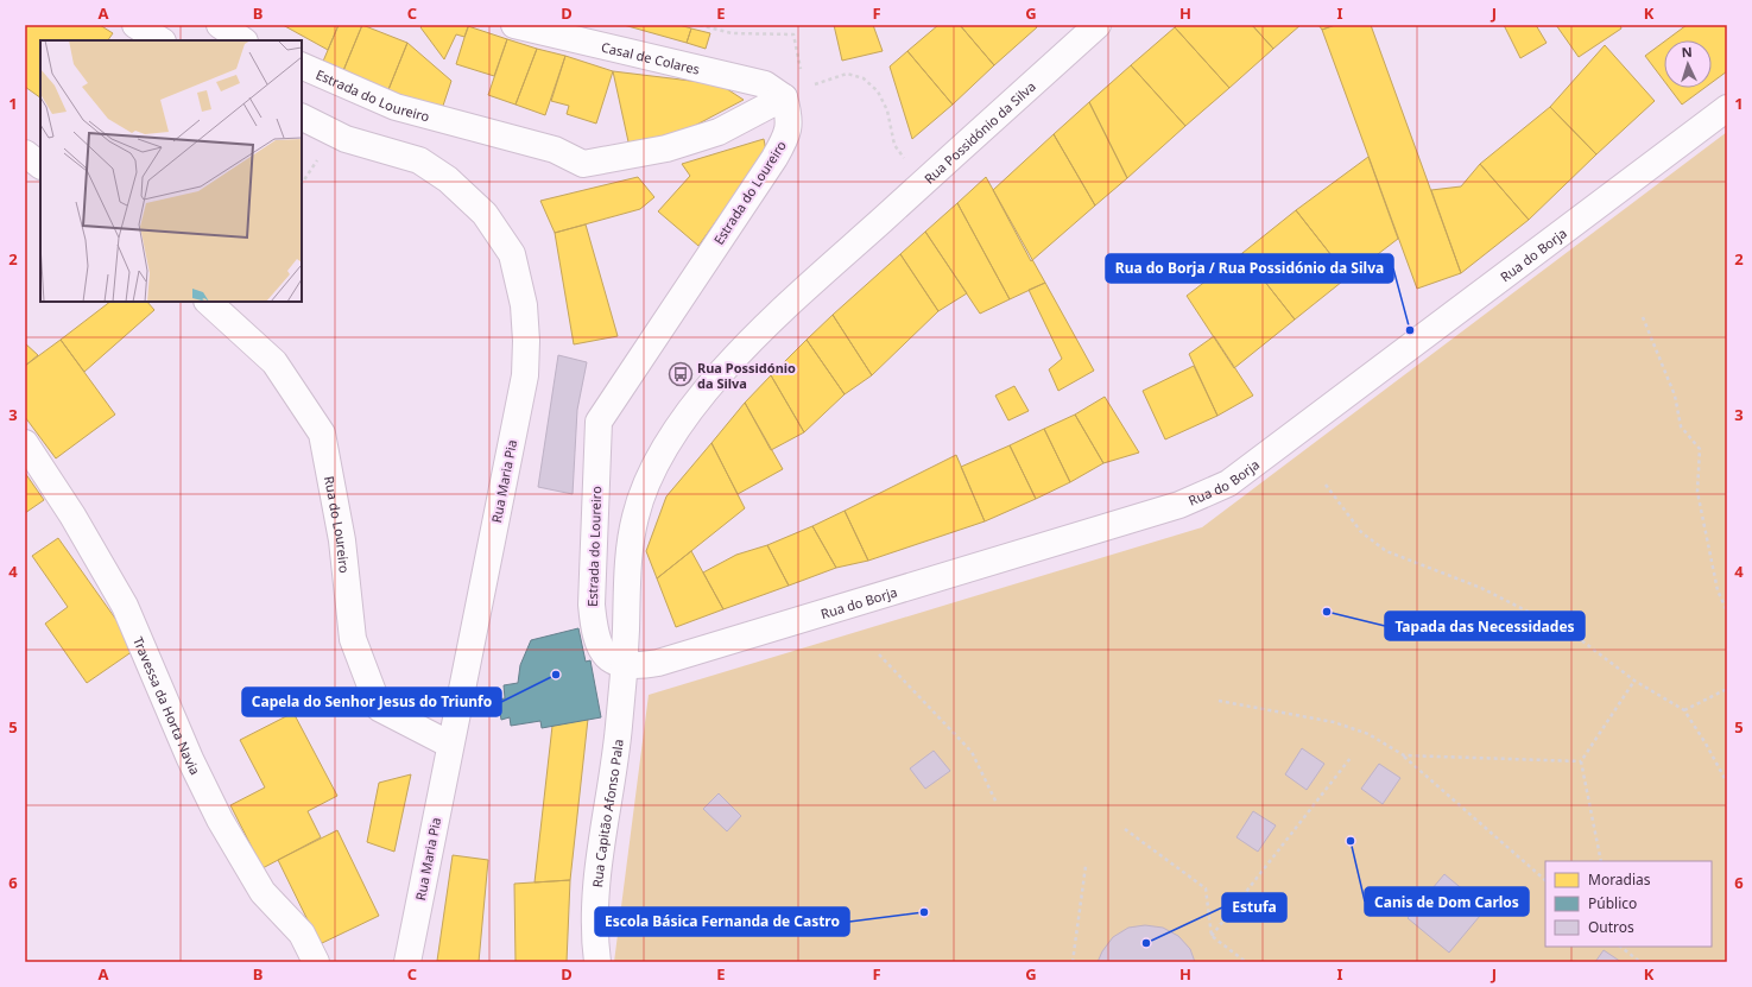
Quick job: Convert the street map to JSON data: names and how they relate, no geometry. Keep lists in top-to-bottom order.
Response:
{
  "streets": {
    "street": [
      "Casal de Colares",
      "Estrada do Loureiro",
      "Rua Possidónio da Silva",
      "Rua do Borja",
      "Rua Maria Pia",
      "Rua do Loureiro",
      "Travessa da Horta Navia",
      "Rua Capitão Afonso Pala"
    ]
  },
  "crossings": [
    ["Casal de Colares", "Estrada do Loureiro"],
    ["Estrada do Loureiro", "Rua Possidónio da Silva"],
    ["Estrada do Loureiro", "Rua do Borja"],
    ["Estrada do Loureiro", "Rua Capitão Afonso Pala"],
    ["Rua Possidónio da Silva", "Rua do Borja"],
    ["Rua Possidónio da Silva", "Rua Capitão Afonso Pala"],
    ["Rua do Borja", "Rua Capitão Afonso Pala"],
    ["Rua Maria Pia", "Rua do Loureiro"]
  ],
  "places": {
    "other": [
      "Rua do Borja / Rua Possidónio da Silva",
      "Tapada das Necessidades",
      "Capela do Senhor Jesus do Triunfo",
      "Canis de Dom Carlos",
      "Escola Básica Fernanda de Castro",
      "Estufa"
    ],
    "bus stop": ["Rua Possidónio da Silva"]
  },
  "legend": ["Moradias", "Público", "Outros"],
  "north": "top",
  "grid": {
    "columns": [
      "A",
      "B",
      "C",
      "D",
      "E",
      "F",
      "G",
      "H",
      "I",
      "J",
      "K"
    ],
    "rows": [
      "1",
      "2",
      "3",
      "4",
      "5",
      "6"
    ]
  }
}
